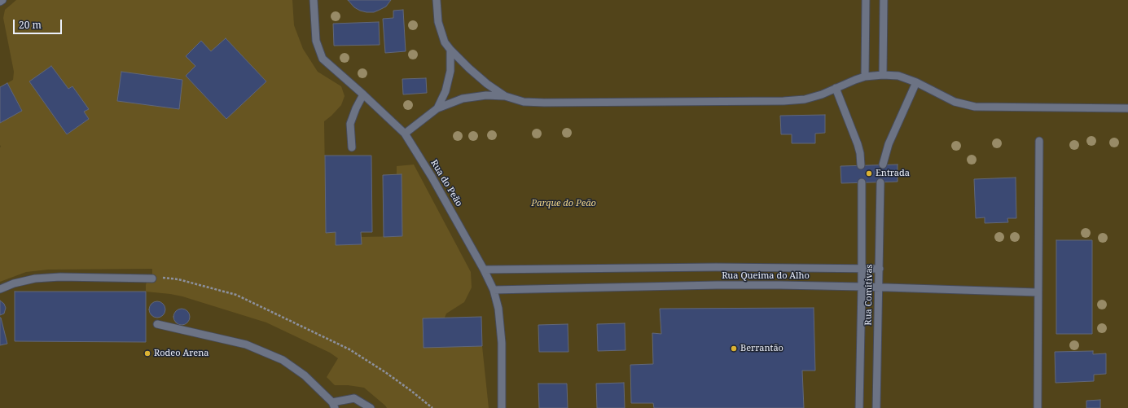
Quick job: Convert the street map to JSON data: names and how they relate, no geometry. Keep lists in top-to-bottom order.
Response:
{
  "streets": {
    "lane": ["Rua do Peão", "Rua Queima do Alho", "Rua Comitivas"]
  },
  "crossings": [
    ["Rua do Peão", "Rua Queima do Alho"],
    ["Rua Queima do Alho", "Rua Comitivas"]
  ],
  "parks": ["Parque do Peão"],
  "places": ["Entrada", "Berrantão", "Rodeo Arena"],
  "scale_bar": "20 m"
}
